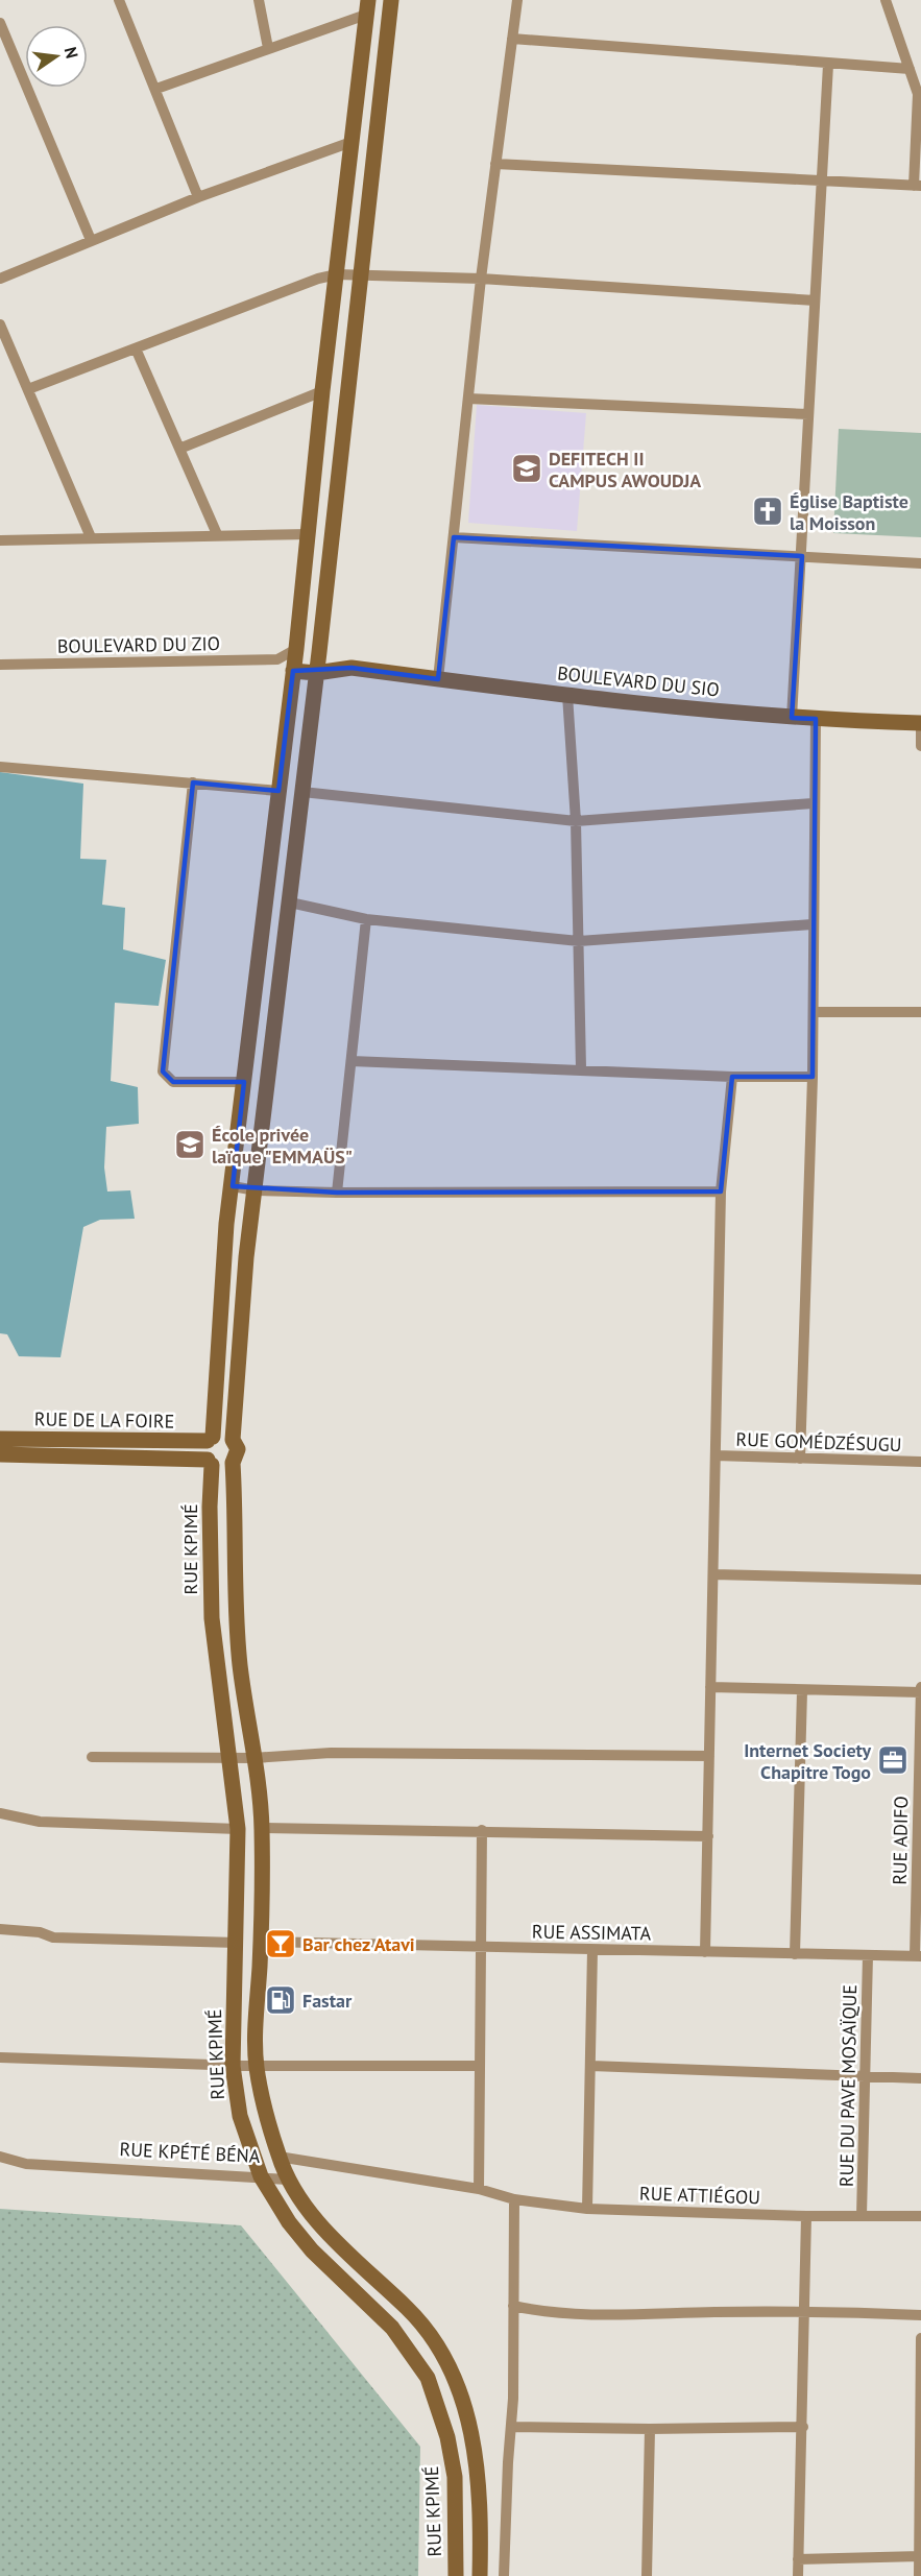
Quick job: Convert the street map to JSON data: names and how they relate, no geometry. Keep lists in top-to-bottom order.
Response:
{
  "streets": {
    "main road": ["BOULEVARD DU SIO", "RUE DE LA FOIRE", "RUE KPIMÉ"],
    "street": [
      "BOULEVARD DU ZIO",
      "RUE GOMÉDZÉSUGU",
      "RUE ADIFO",
      "RUE ASSIMATA",
      "RUE DU PAVE MOSAÏQUE",
      "RUE KPÉTÉ BÉNA",
      "RUE ATTIÉGOU"
    ]
  },
  "crossings": [
    ["BOULEVARD DU ZIO", "BOULEVARD DU SIO"],
    ["RUE DE LA FOIRE", "RUE KPIMÉ"],
    ["RUE KPIMÉ", "RUE KPÉTÉ BÉNA"],
    ["RUE ADIFO", "RUE ASSIMATA"],
    ["RUE ASSIMATA", "RUE DU PAVE MOSAÏQUE"],
    ["RUE DU PAVE MOSAÏQUE", "RUE ATTIÉGOU"]
  ],
  "places": {
    "school or university": ["DEFITECH II CAMPUS AWOUDJA", "École privée laïque \"EMMAÜS\""],
    "church": ["Église Baptiste la Moisson"],
    "office": ["Internet Society Chapitre Togo"],
    "bar": ["Bar chez Atavi"],
    "fuel station": ["Fastar"]
  },
  "north": "right"
}
